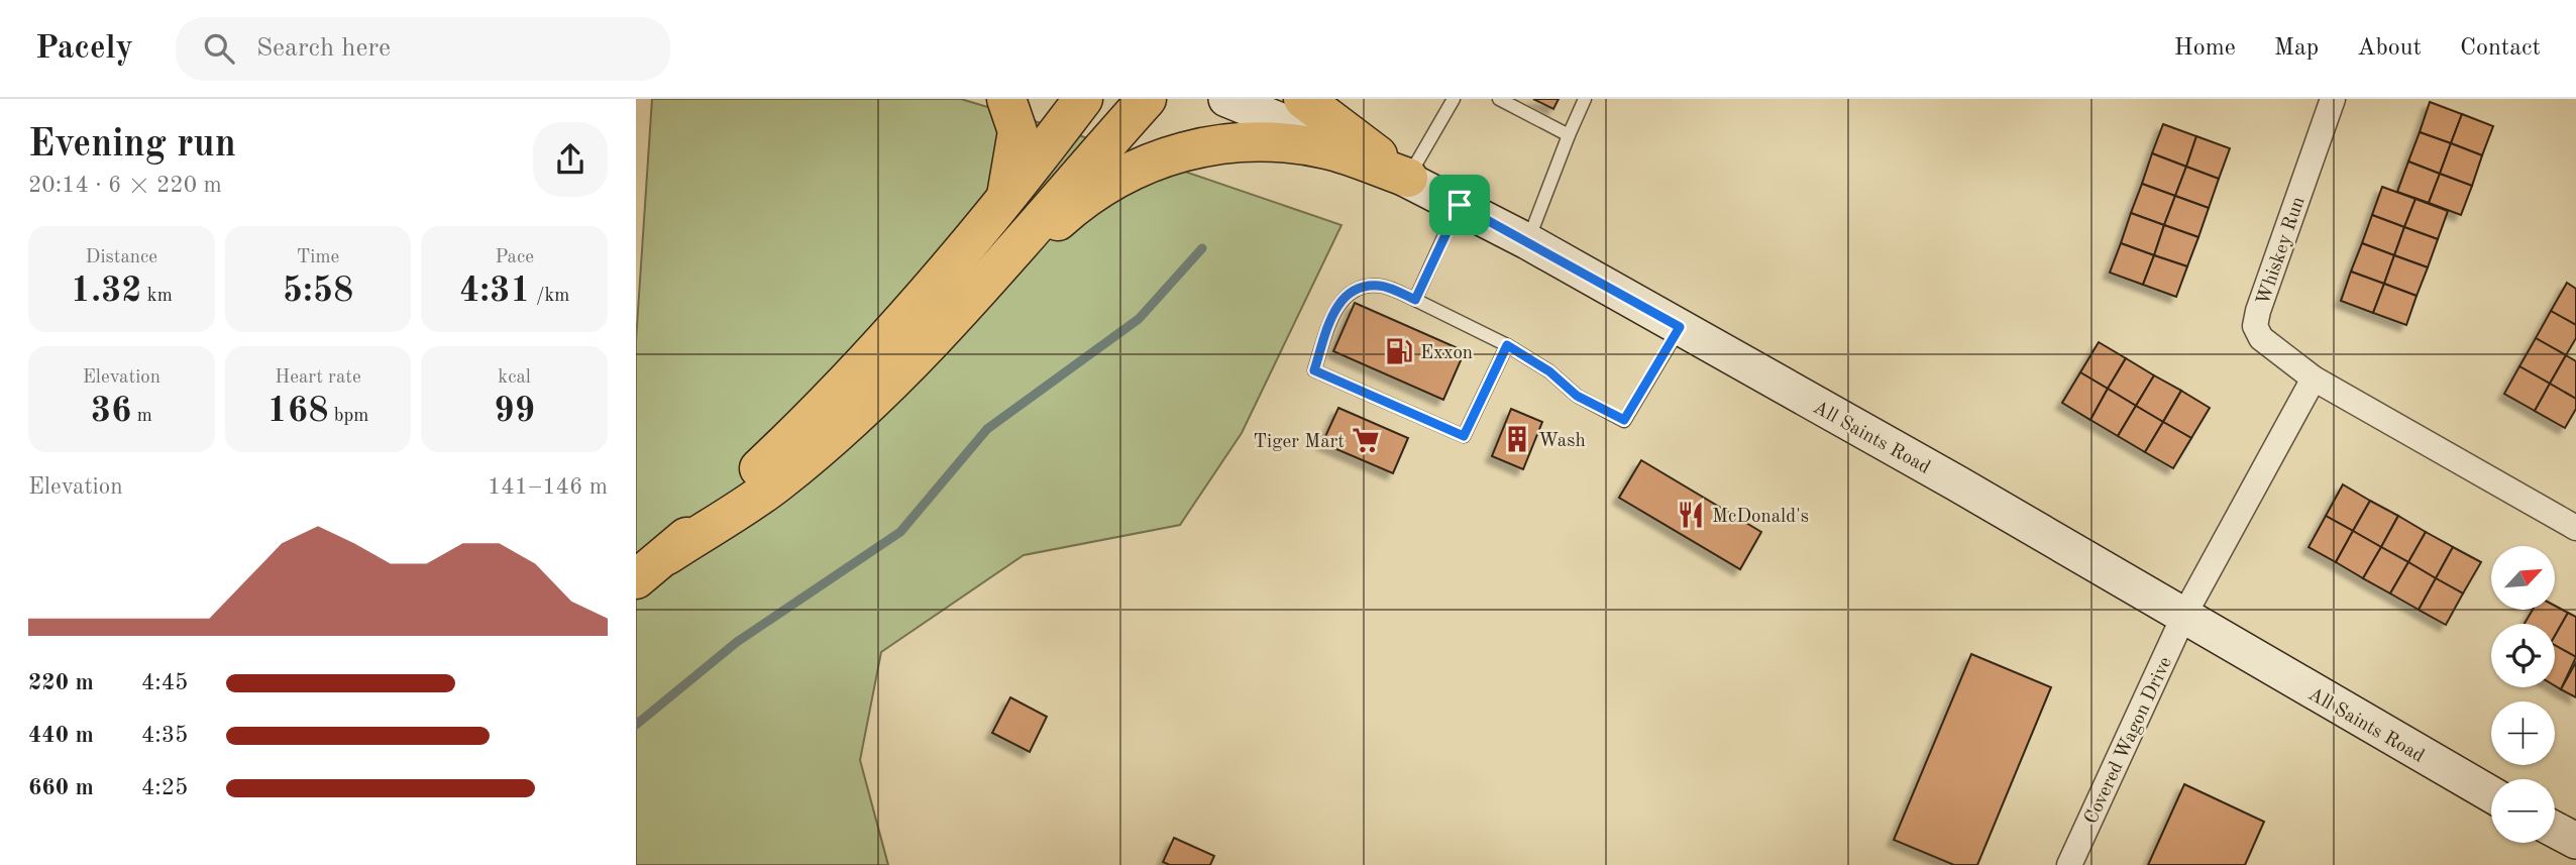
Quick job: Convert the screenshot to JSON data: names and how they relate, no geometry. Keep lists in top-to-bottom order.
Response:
{
  "streets": {
    "street": ["Whiskey Run", "All Saints Road", "Covered Wagon Drive"]
  },
  "crossings": [
    ["All Saints Road", "Covered Wagon Drive"]
  ],
  "places": {
    "fuel station": ["Exxon"],
    "building": ["Wash"],
    "supermarket": ["Tiger Mart"],
    "restaurant": ["McDonald's"]
  },
  "north": "top right",
  "page": {
    "header": "Pacely",
    "search": "Search here",
    "nav": [
      "Home",
      "Map",
      "About",
      "Contact"
    ],
    "heading": ["Evening run", "20:14 · 6 × 220 m"],
    "stats": [
      ["Distance", "1.32 km"],
      ["Time", "5:58"],
      ["Pace", "4:31 /km"],
      ["Elevation", "36 m"],
      ["Heart rate", "168 bpm"],
      ["kcal", "99"]
    ],
    "chart": ["Elevation", "141–146 m"],
    "map_buttons": ["+", "−"],
    "list": [
      {
        "name": "220 m",
        "note": "4:45"
      },
      {
        "name": "440 m",
        "note": "4:35"
      },
      {
        "name": "660 m",
        "note": "4:25"
      }
    ]
  }
}
